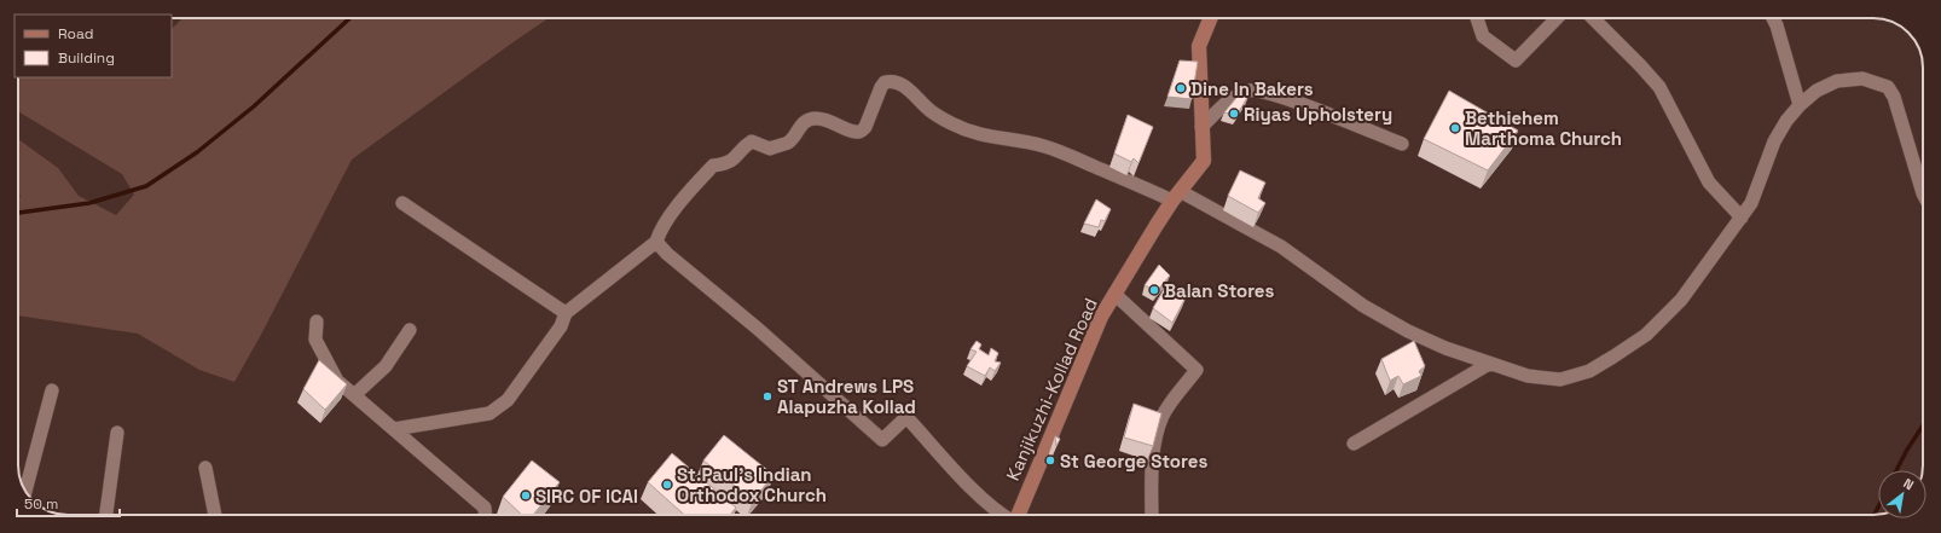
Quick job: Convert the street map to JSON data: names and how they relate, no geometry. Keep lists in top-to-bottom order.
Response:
{
  "streets": {
    "main road": ["Kanjikuzhi-Kollad Road"]
  },
  "places": [
    "Dine In Bakers",
    "Riyas Upholstery",
    "Bethiehem Marthoma Church",
    "Balan Stores",
    "ST Andrews LPS Alapuzha Kollad",
    "St George Stores",
    "St.Paul's Indian Orthodox Church",
    "SIRC OF ICAI"
  ],
  "legend": ["Road", "Building"],
  "scale_bar": "50 m",
  "north": "top right"
}
